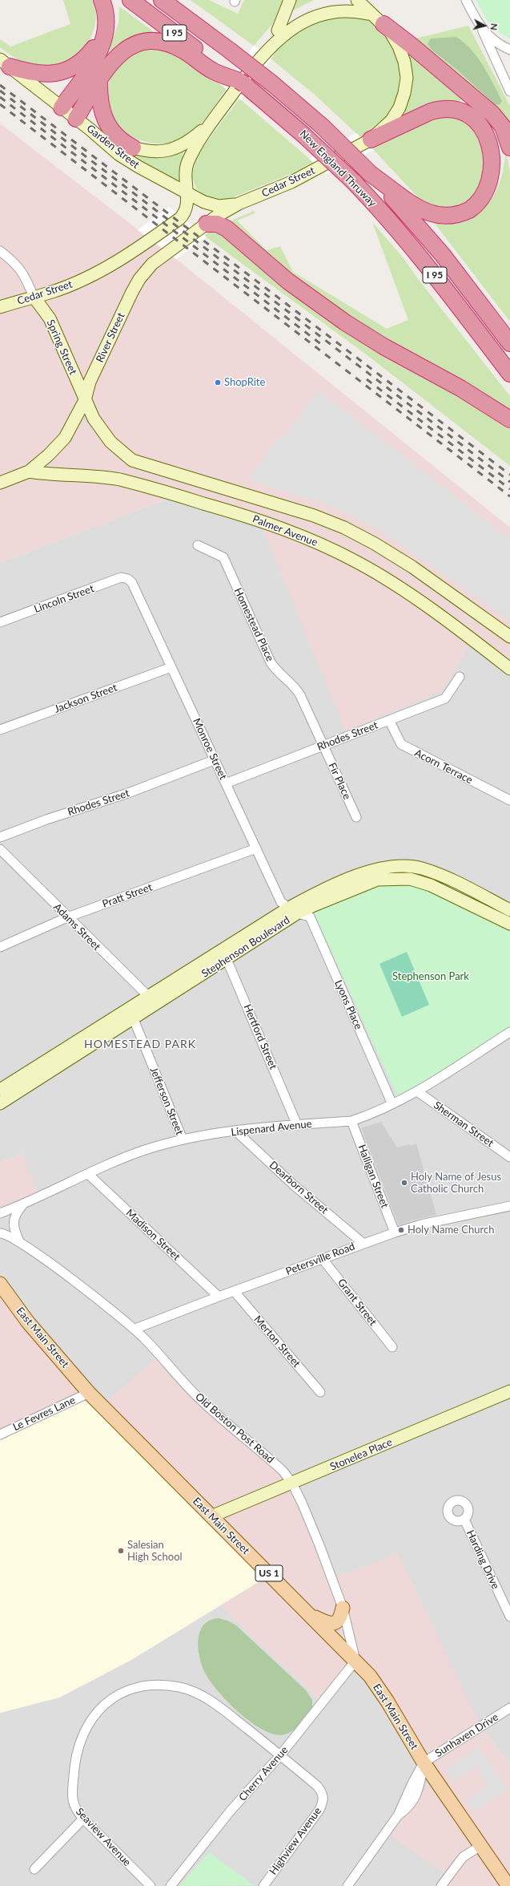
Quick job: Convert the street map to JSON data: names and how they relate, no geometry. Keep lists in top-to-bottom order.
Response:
{
  "streets": {
    "highway": ["I 95", "New England Thruway"],
    "main road": ["East Main Street", "US 1"],
    "street": [
      "Garden Street",
      "Cedar Street",
      "River Street",
      "Spring Street",
      "Palmer Avenue",
      "Lincoln Street",
      "Homestead Place",
      "Jackson Street",
      "Rhodes Street",
      "Monroe Street",
      "Acorn Terrace",
      "Fir Place",
      "Pratt Street",
      "Adams Street",
      "Stephenson Boulevard",
      "Lyons Place",
      "Hertford Street",
      "Jefferson Street",
      "Sherman Street",
      "Lispenard Avenue",
      "Halligan Street",
      "Dearborn Street",
      "Madison Street",
      "Petersville Road",
      "Grant Street",
      "Merton Street",
      "Le Fevres Lane",
      "Old Boston Post Road",
      "Stonelea Place",
      "Harding Drive",
      "Sunhaven Drive",
      "Cherry Avenue",
      "Seaview Avenue",
      "Highview Avenue"
    ]
  },
  "crossings": [
    ["Garden Street", "Cedar Street"],
    ["Garden Street", "River Street"],
    ["Cedar Street", "River Street"],
    ["Cedar Street", "Spring Street"],
    ["River Street", "Spring Street"],
    ["River Street", "Palmer Avenue"],
    ["Spring Street", "Palmer Avenue"],
    ["Lincoln Street", "Monroe Street"],
    ["Homestead Place", "Rhodes Street"],
    ["Homestead Place", "Fir Place"],
    ["Jackson Street", "Monroe Street"],
    ["Rhodes Street", "Monroe Street"],
    ["Rhodes Street", "Acorn Terrace"],
    ["Rhodes Street", "Fir Place"],
    ["Monroe Street", "Pratt Street"],
    ["Monroe Street", "Stephenson Boulevard"],
    ["Monroe Street", "Lyons Place"],
    ["Pratt Street", "Adams Street"],
    ["Adams Street", "Stephenson Boulevard"],
    ["Stephenson Boulevard", "Lyons Place"],
    ["Stephenson Boulevard", "Hertford Street"],
    ["Stephenson Boulevard", "Jefferson Street"],
    ["Lyons Place", "Lispenard Avenue"],
    ["Hertford Street", "Lispenard Avenue"],
    ["Jefferson Street", "Lispenard Avenue"],
    ["Sherman Street", "Lispenard Avenue"],
    ["Lispenard Avenue", "Halligan Street"],
    ["Lispenard Avenue", "Dearborn Street"],
    ["Lispenard Avenue", "Madison Street"],
    ["Halligan Street", "Petersville Road"],
    ["Dearborn Street", "Petersville Road"],
    ["Madison Street", "Petersville Road"],
    ["Petersville Road", "Grant Street"],
    ["Petersville Road", "Merton Street"],
    ["Petersville Road", "Old Boston Post Road"],
    ["East Main Street", "Le Fevres Lane"],
    ["East Main Street", "Old Boston Post Road"],
    ["East Main Street", "Stonelea Place"],
    ["East Main Street", "Sunhaven Drive"],
    ["East Main Street", "Cherry Avenue"],
    ["Old Boston Post Road", "Stonelea Place"],
    ["Old Boston Post Road", "Cherry Avenue"],
    ["Cherry Avenue", "Seaview Avenue"],
    ["Cherry Avenue", "Highview Avenue"],
    ["Seaview Avenue", "Highview Avenue"]
  ],
  "districts": ["HOMESTEAD PARK"],
  "parks": ["Stephenson Park"],
  "places": [
    "ShopRite",
    "Holy Name of Jesus Catholic Church",
    "Holy Name Church",
    "Salesian High School"
  ],
  "north": "right"
}
